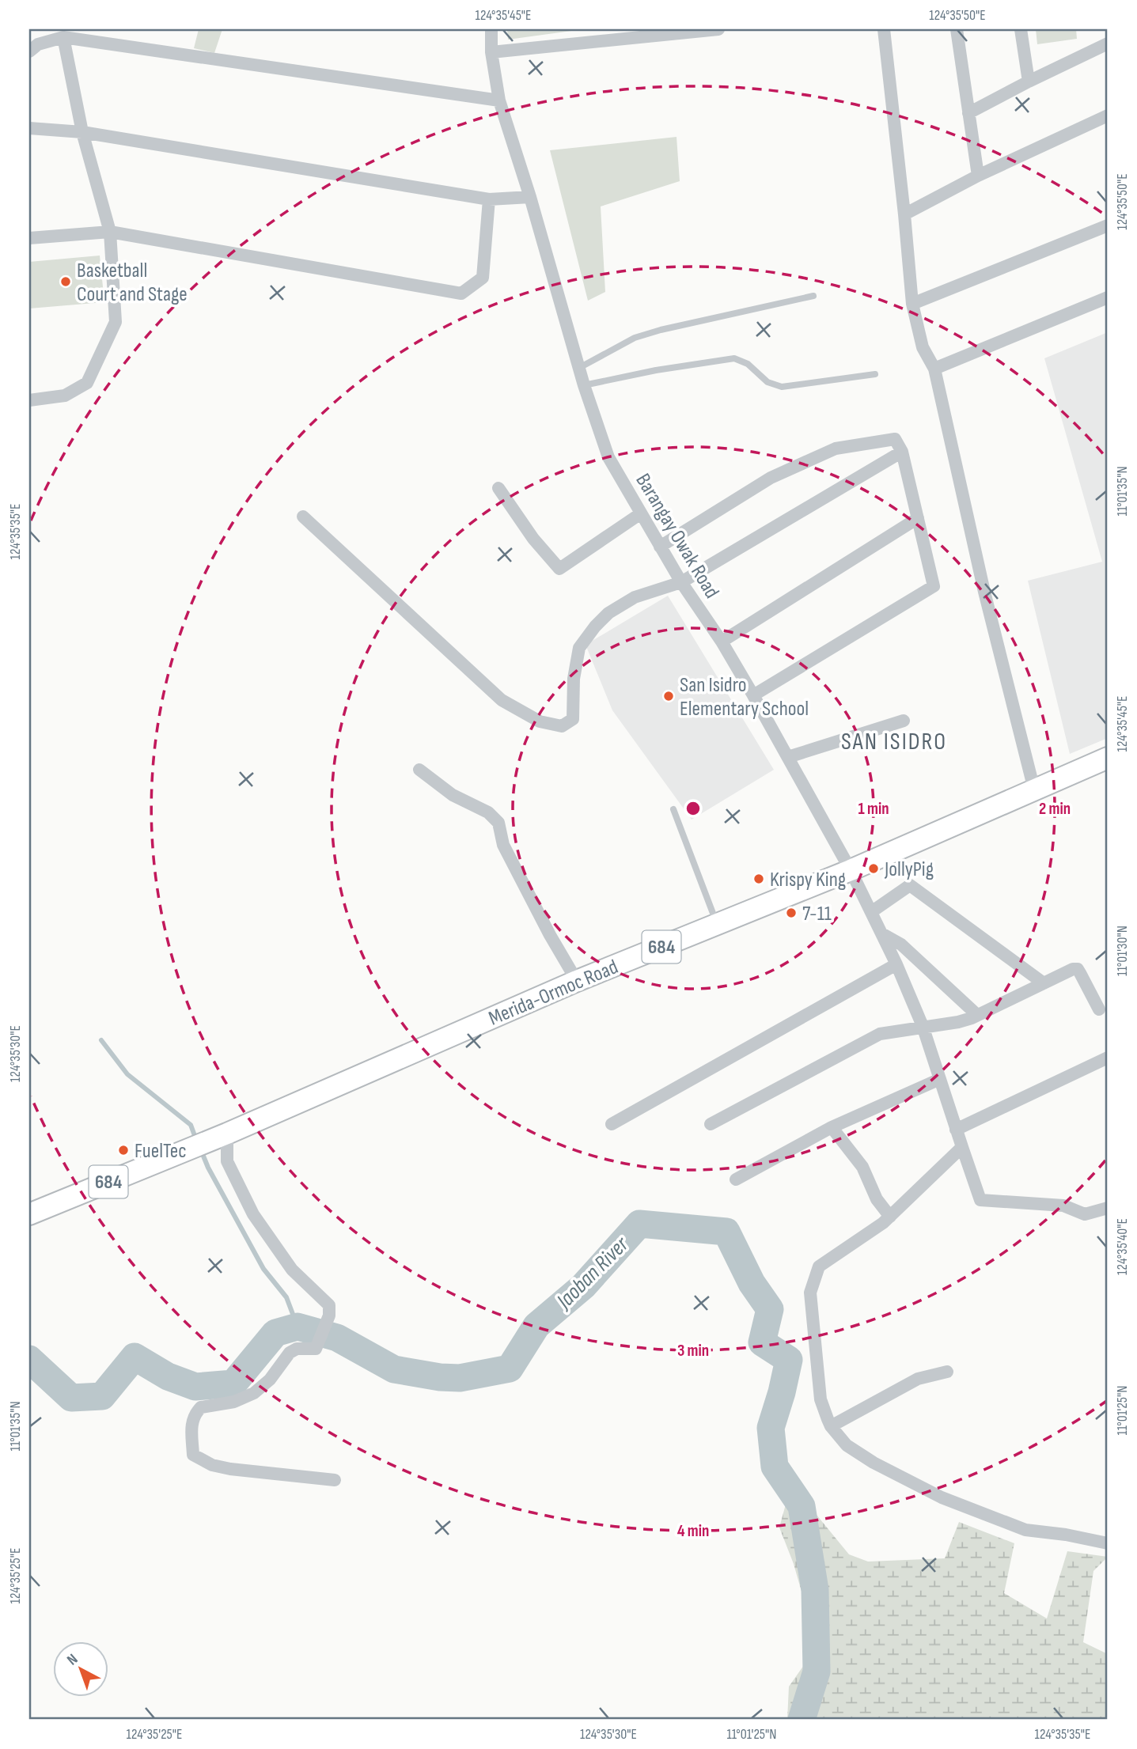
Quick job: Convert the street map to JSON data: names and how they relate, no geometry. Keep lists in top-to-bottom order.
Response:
{
  "streets": {
    "highway": ["684", "Merida-Ormoc Road"],
    "street": ["Barangay Owak Road"]
  },
  "crossings": [
    ["Barangay Owak Road", "Merida-Ormoc Road"]
  ],
  "districts": ["SAN ISIDRO"],
  "water": ["Jaoban River"],
  "places": [
    "Basketball Court and Stage",
    "San Isidro Elementary School",
    "JollyPig",
    "Krispy King",
    "7-11",
    "FuelTec"
  ],
  "north": "top left",
  "coordinates": [
    "124°35'45\"E",
    "124°35'50\"E",
    "11°01'35\"N",
    "124°35'35\"E",
    "11°01'30\"N",
    "124°35'30\"E",
    "124°35'40\"E",
    "11°01'25\"N",
    "124°35'25\"E"
  ],
  "rings": [
    "1 min",
    "2 min",
    "3 min",
    "4 min"
  ]
}
